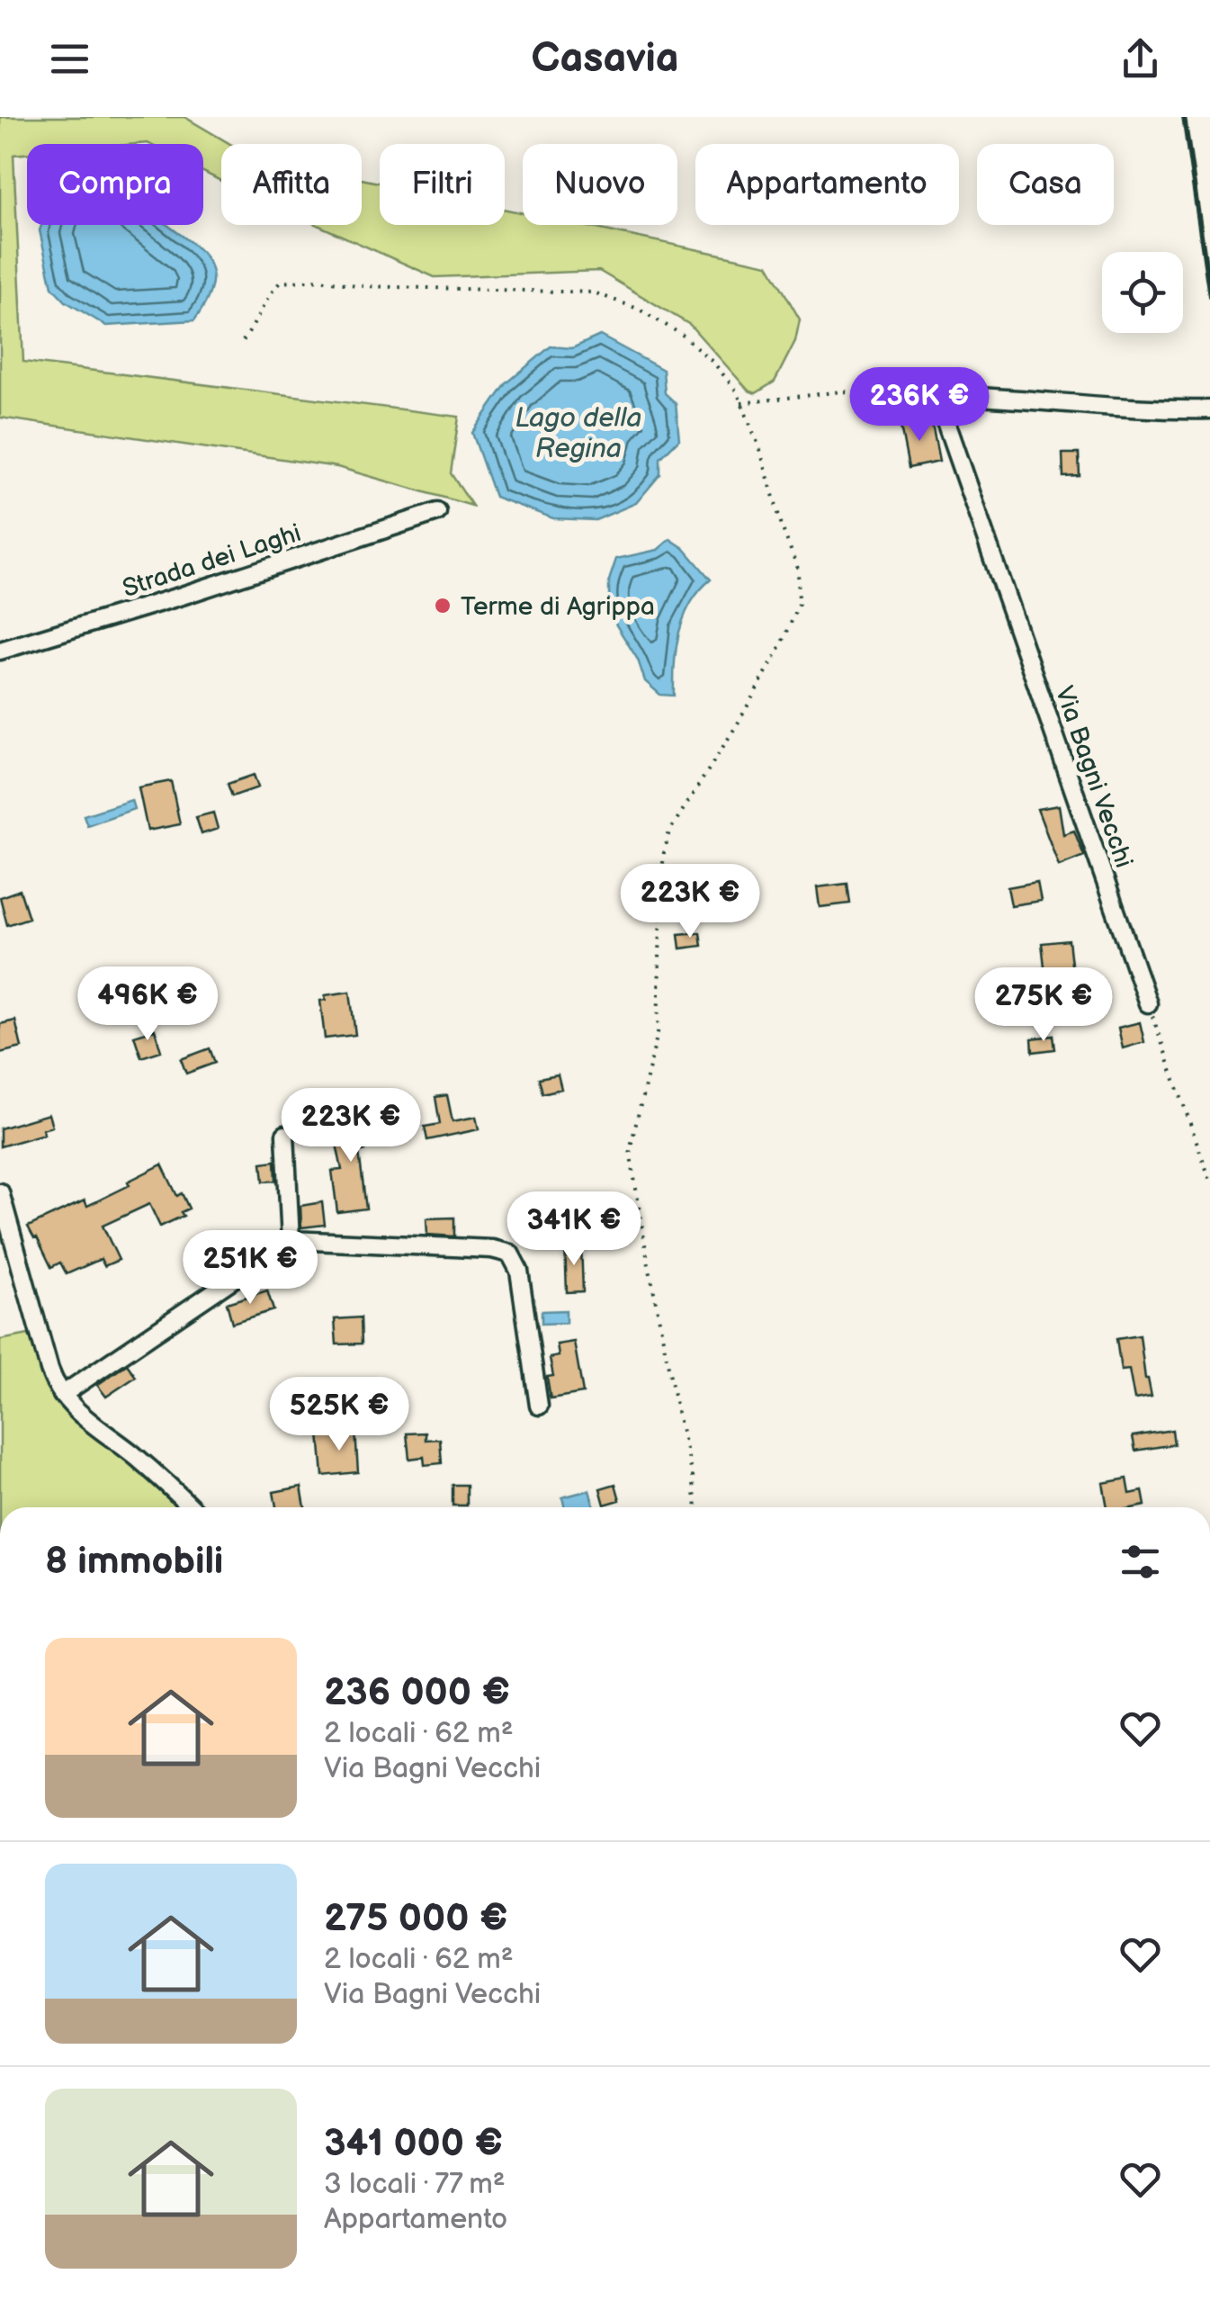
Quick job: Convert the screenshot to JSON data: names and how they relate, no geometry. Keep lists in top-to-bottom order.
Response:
{
  "streets": {
    "street": ["Strada dei Laghi", "Via Bagni Vecchi"]
  },
  "water": ["Lago della Regina"],
  "places": ["Terme di Agrippa"],
  "page": {
    "header": "Casavia",
    "chip": [
      "Compra",
      "Affitta",
      "Filtri",
      "Nuovo",
      "Appartamento",
      "Casa"
    ],
    "price": [
      "236K €",
      "223K €",
      "496K €",
      "275K €",
      "223K €",
      "341K €",
      "251K €",
      "525K €"
    ],
    "heading": "8 immobili",
    "list": [
      {
        "name": "236 000 €",
        "note": "2 locali · 62 m² · Via Bagni Vecchi"
      },
      {
        "name": "275 000 €",
        "note": "2 locali · 62 m² · Via Bagni Vecchi"
      },
      {
        "name": "341 000 €",
        "note": "3 locali · 77 m² · Appartamento"
      }
    ]
  }
}
